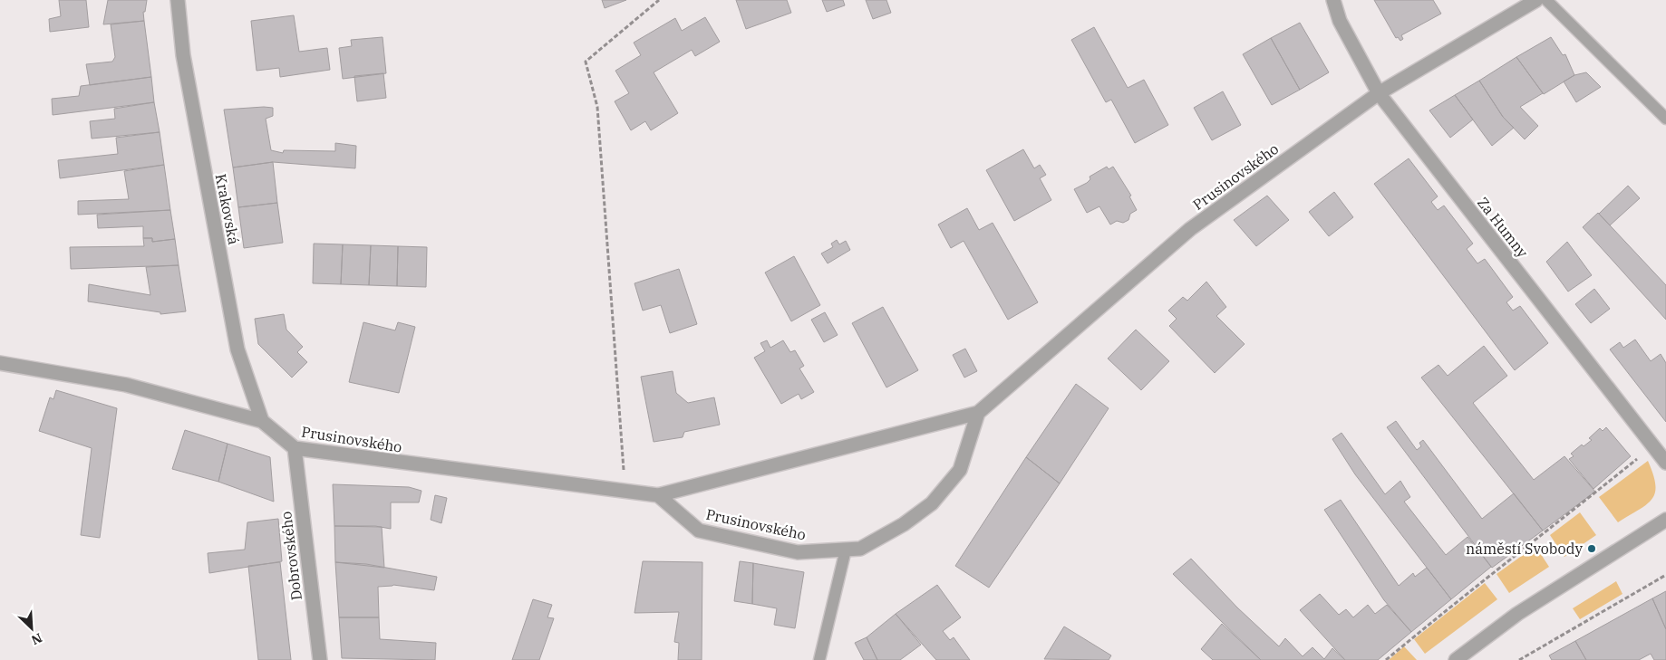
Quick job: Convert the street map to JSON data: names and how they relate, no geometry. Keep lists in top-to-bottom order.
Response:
{
  "streets": {
    "street": [
      "Prusinovského",
      "Krakovská",
      "Za Humny",
      "Dobrovského"
    ]
  },
  "crossings": [
    ["Prusinovského", "Krakovská"],
    ["Prusinovského", "Za Humny"],
    ["Prusinovského", "Dobrovského"]
  ],
  "places": ["náměstí Svobody"],
  "north": "bottom right"
}
